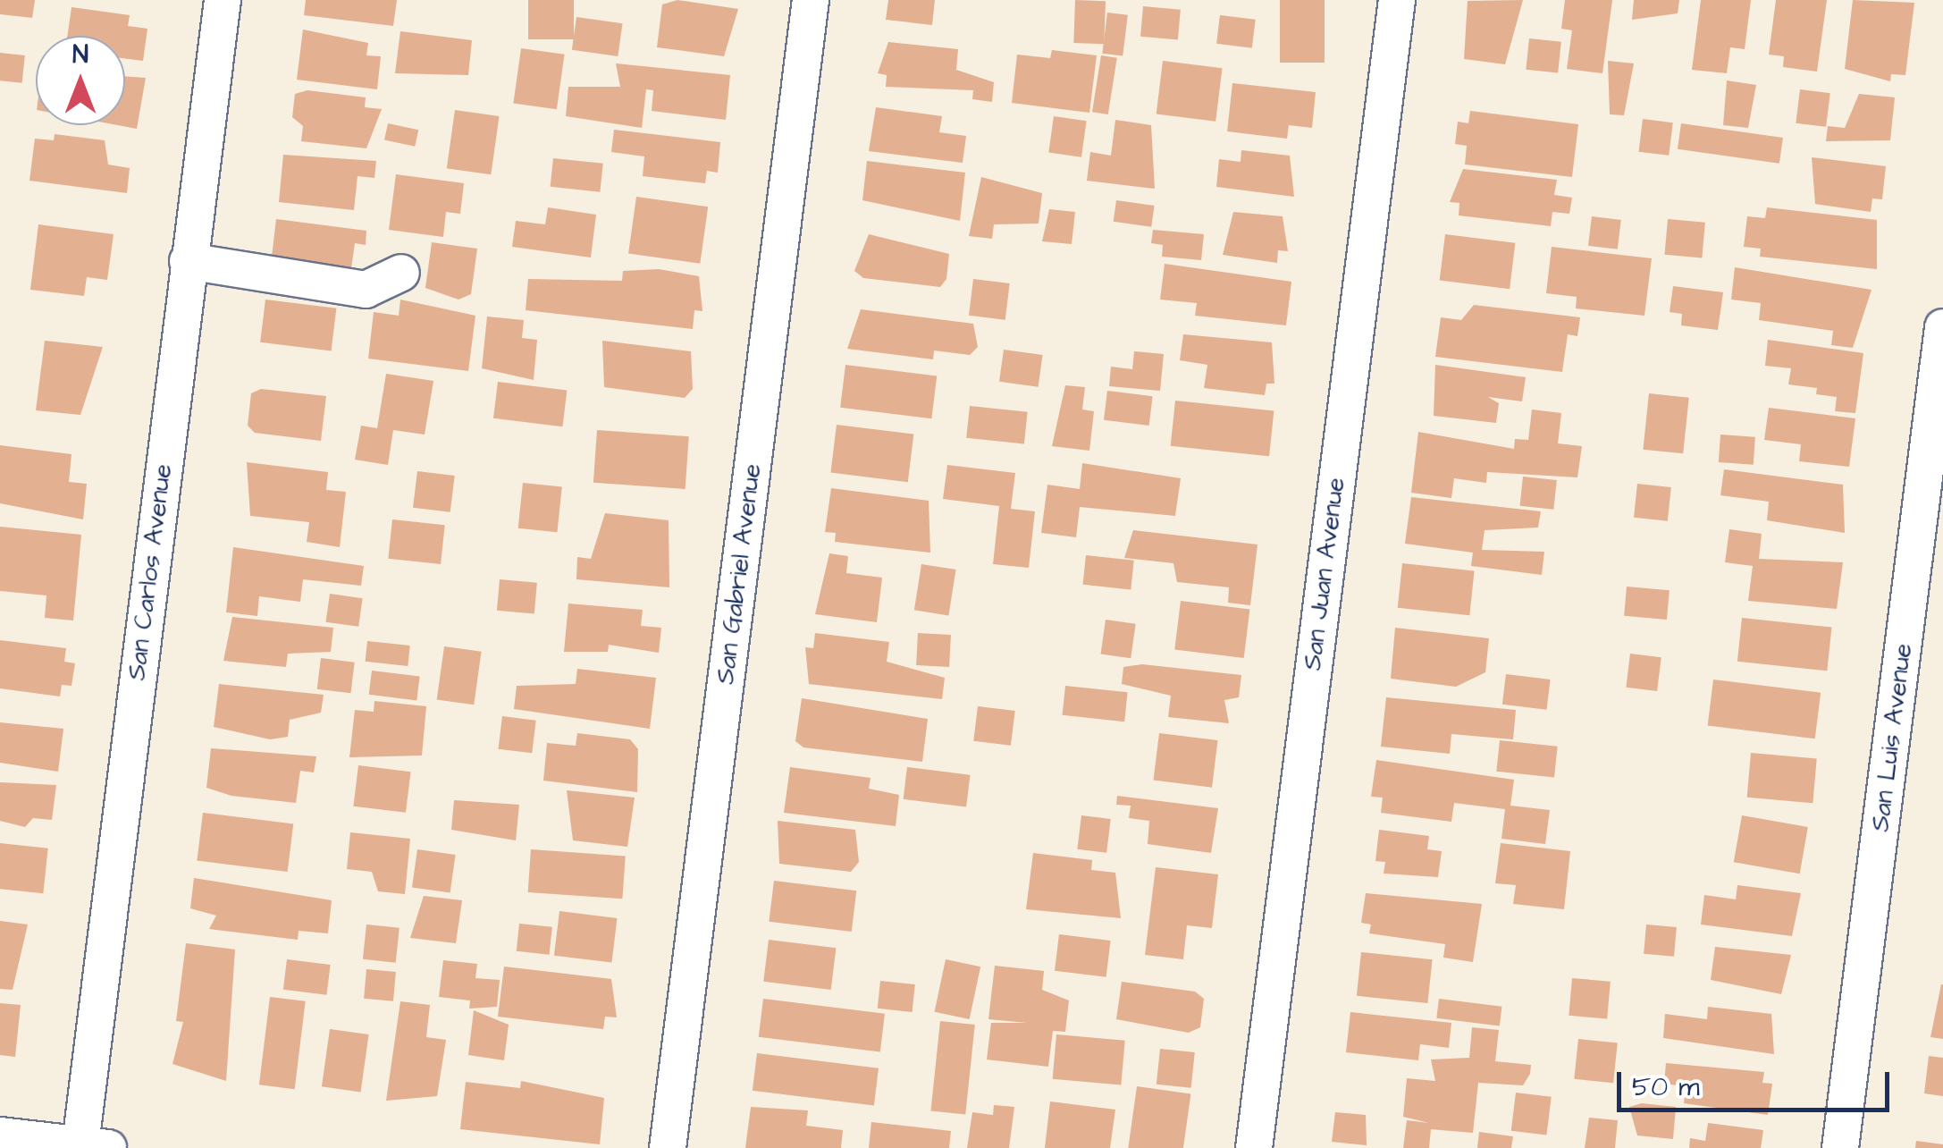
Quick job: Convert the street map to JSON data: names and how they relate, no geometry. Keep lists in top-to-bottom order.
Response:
{
  "streets": {
    "street": [
      "San Carlos Avenue",
      "San Gabriel Avenue",
      "San Juan Avenue",
      "San Luis Avenue"
    ]
  },
  "scale_bar": "50 m",
  "north": "top"
}
